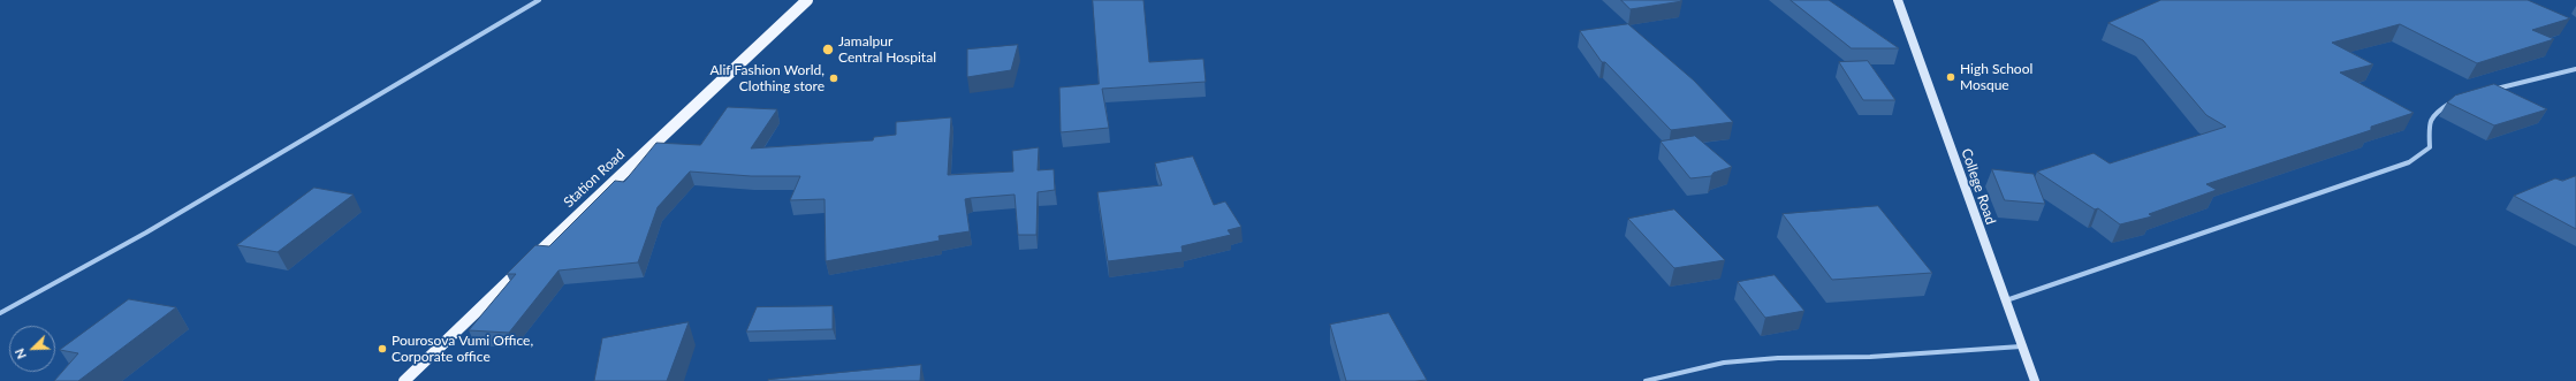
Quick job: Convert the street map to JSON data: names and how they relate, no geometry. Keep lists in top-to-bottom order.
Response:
{
  "streets": {
    "main road": ["Station Road", "College Road"]
  },
  "places": [
    "Jamalpur Central Hospital",
    "High School Mosque",
    "Alif Fashion World, Clothing store",
    "Pourosova Vumi Office, Corporate office"
  ],
  "north": "bottom left"
}
